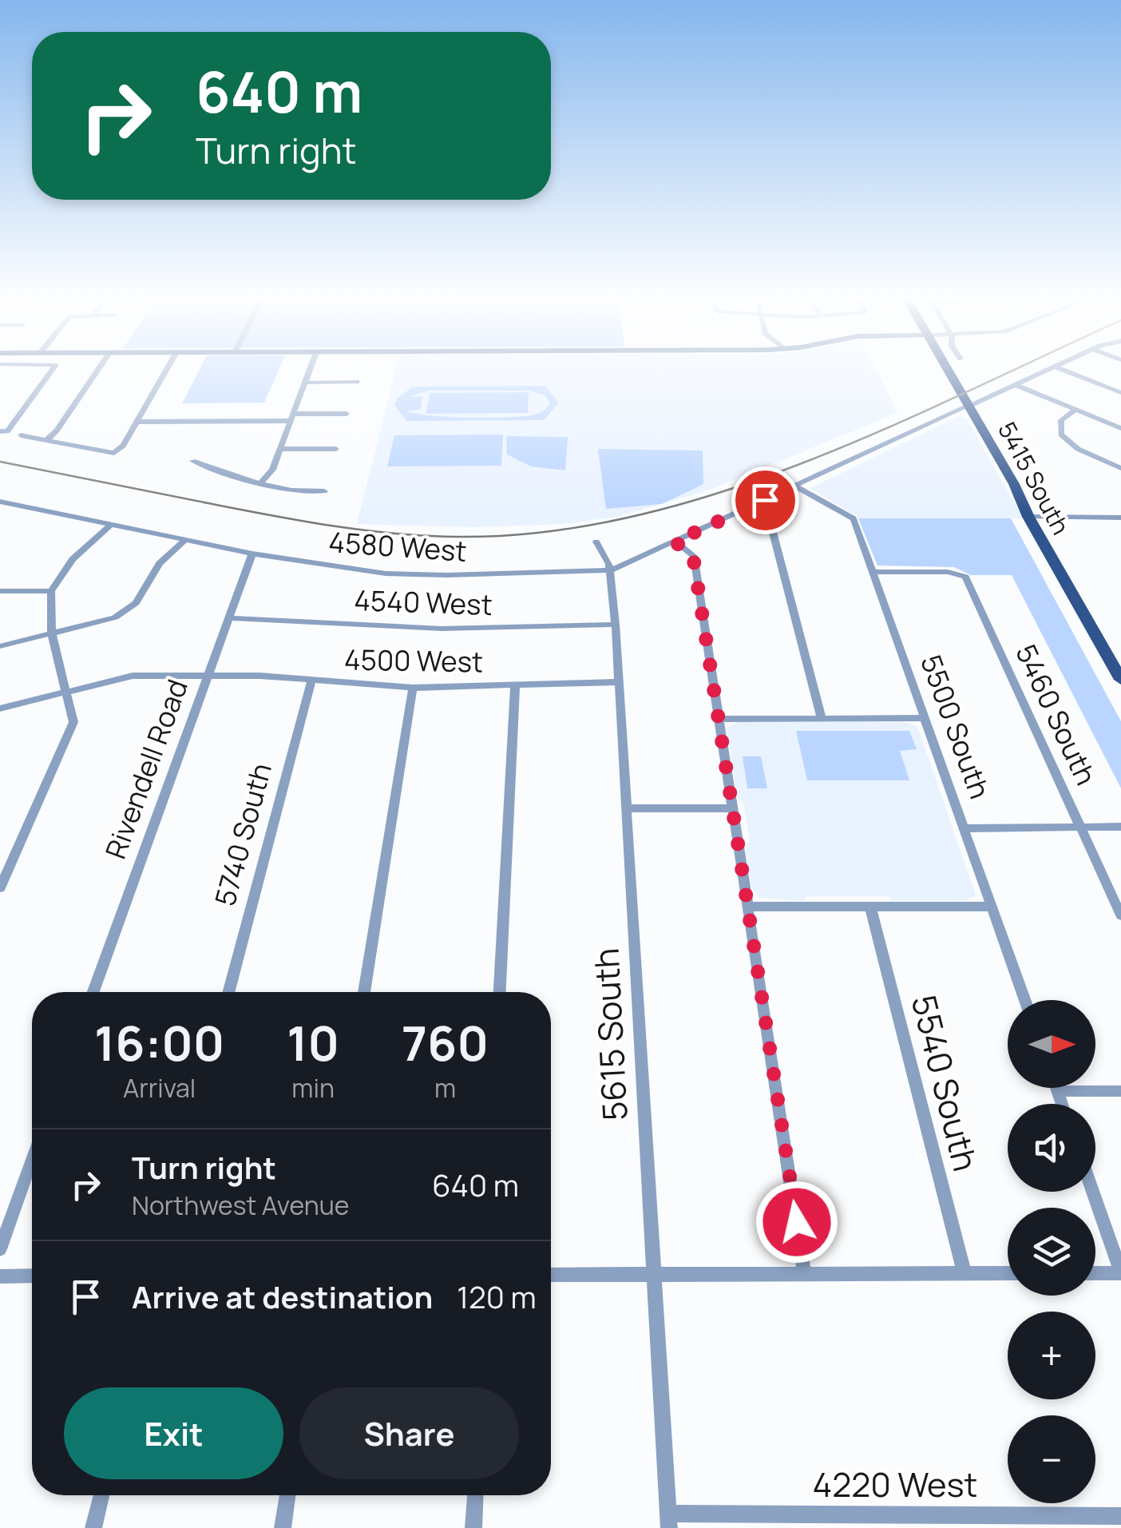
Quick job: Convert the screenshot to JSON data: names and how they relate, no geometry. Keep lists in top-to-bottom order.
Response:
{
  "streets": {
    "main road": ["5415 South"],
    "street": [
      "4580 West",
      "4540 West",
      "4500 West",
      "5460 South",
      "5500 South",
      "Rivendell Road",
      "5740 South",
      "5615 South",
      "5540 South",
      "4220 West"
    ]
  },
  "crossings": [
    ["4580 West", "Rivendell Road"],
    ["4580 West", "5615 South"],
    ["4540 West", "Rivendell Road"],
    ["4540 West", "5615 South"],
    ["4500 West", "Rivendell Road"],
    ["4500 West", "5740 South"],
    ["4500 West", "5615 South"],
    ["5460 South", "5500 South"],
    ["5615 South", "4220 West"]
  ],
  "north": "right",
  "page": {
    "turn": ["640 m", "Turn right"],
    "eta": [
      "16:00",
      "Arrival",
      "10",
      "min",
      "760",
      "m"
    ],
    "map_buttons": ["+", "−"],
    "list": [
      {
        "name": "Turn right",
        "note": "Northwest Avenue",
        "value": "640 m"
      },
      {
        "name": "Arrive at destination",
        "value": "120 m"
      }
    ],
    "buttons": ["Exit", "Share"]
  }
}
